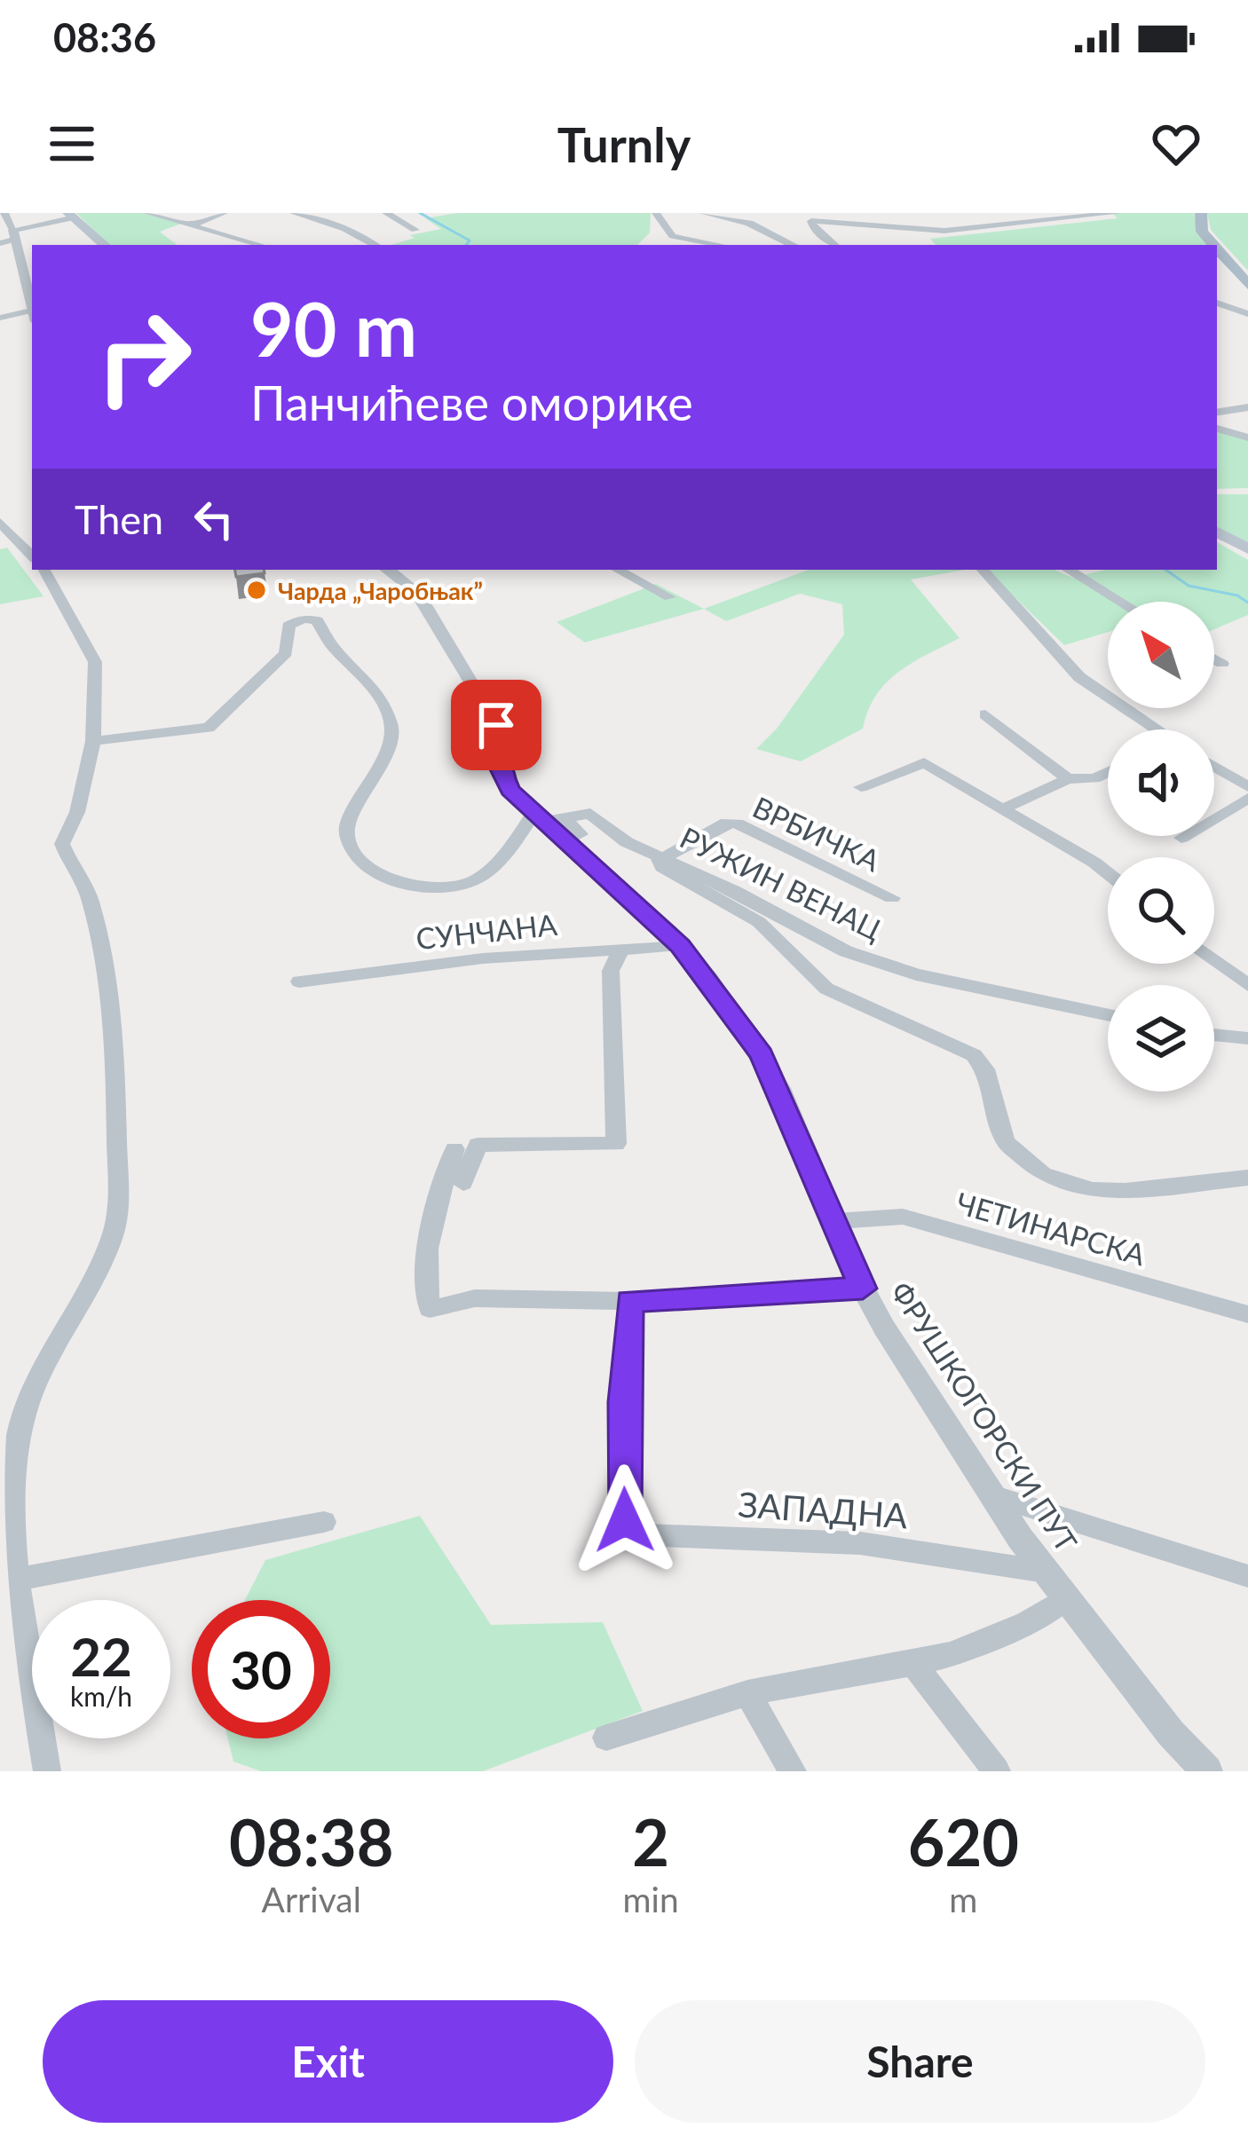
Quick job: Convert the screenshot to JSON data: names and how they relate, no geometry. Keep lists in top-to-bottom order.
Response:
{
  "streets": {
    "street": [
      "ВРБИЧКА",
      "РУЖИН ВЕНАЦ",
      "СУНЧАНА",
      "ЧЕТИНАРСКА",
      "ФРУШКОГОРСКИ ПУТ",
      "ЗАПАДНА"
    ]
  },
  "crossings": [
    ["ВРБИЧКА", "РУЖИН ВЕНАЦ"],
    ["РУЖИН ВЕНАЦ", "ФРУШКОГОРСКИ ПУТ"],
    ["СУНЧАНА", "ФРУШКОГОРСКИ ПУТ"],
    ["ЧЕТИНАРСКА", "ФРУШКОГОРСКИ ПУТ"],
    ["ФРУШКОГОРСКИ ПУТ", "ЗАПАДНА"]
  ],
  "places": ["Чарда „Чаробњак”"],
  "north": "top left",
  "page": {
    "status": "08:36",
    "header": "Turnly",
    "turn": ["90 m", "Панчићеве оморике"],
    "then": "Then",
    "speed": "22 km/h",
    "limit": "30",
    "eta": [
      "08:38",
      "Arrival",
      "2",
      "min",
      "620",
      "m"
    ],
    "buttons": ["Exit", "Share"]
  }
}
